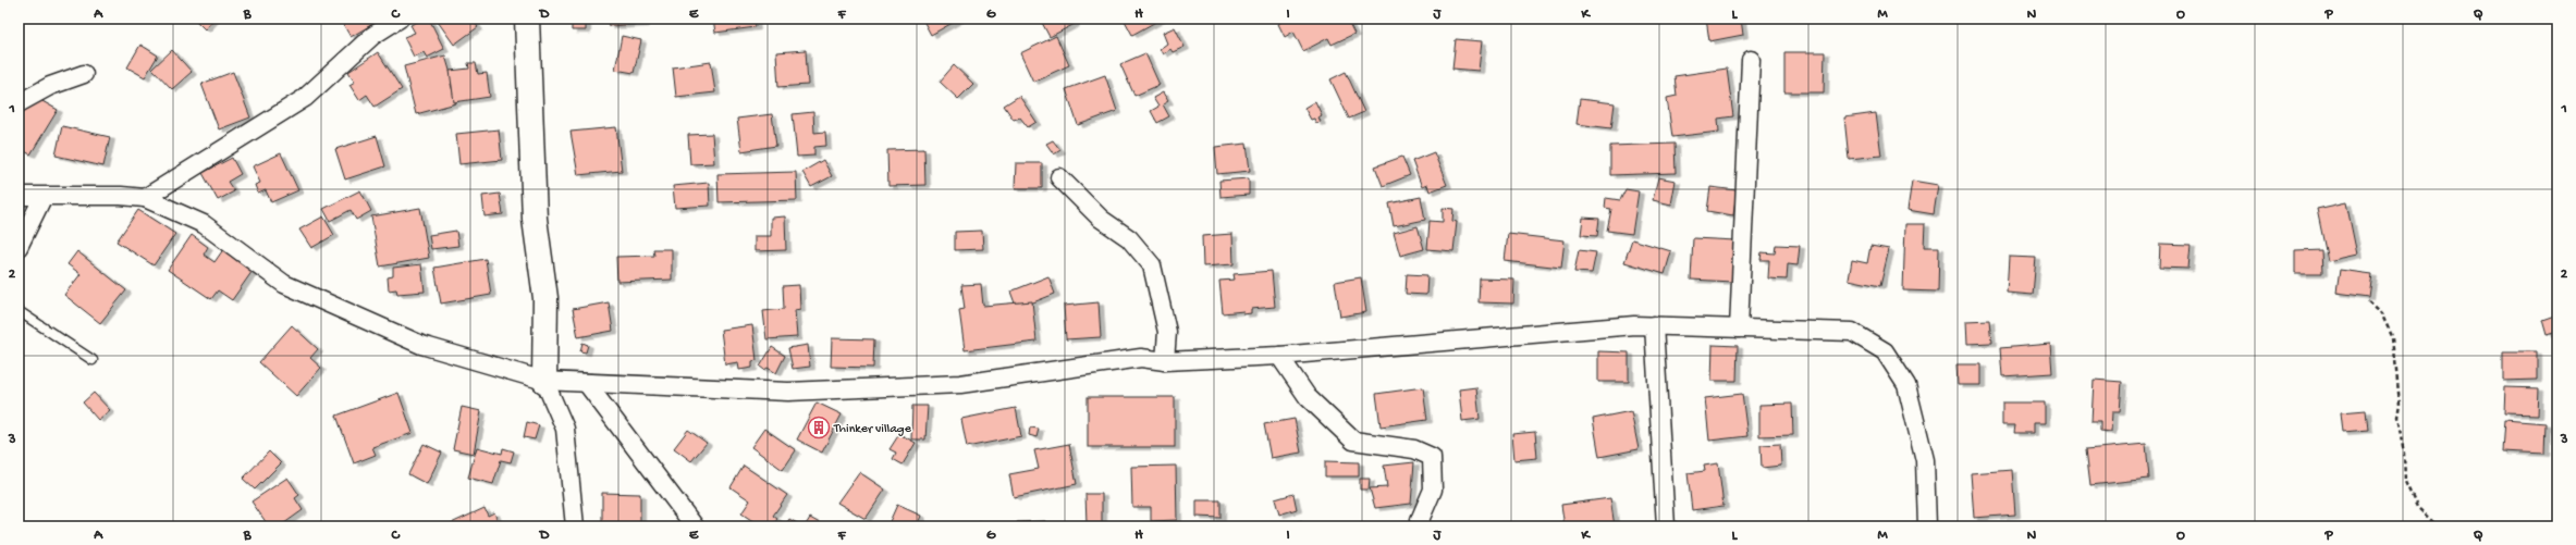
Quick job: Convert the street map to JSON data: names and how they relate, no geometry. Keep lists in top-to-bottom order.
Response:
{
  "places": {
    "building": ["Thinker village"]
  },
  "grid": {
    "columns": [
      "A",
      "B",
      "C",
      "D",
      "E",
      "F",
      "G",
      "H",
      "I",
      "J",
      "K",
      "L",
      "M",
      "N",
      "O",
      "P",
      "Q"
    ],
    "rows": ["1", "2", "3"]
  }
}
